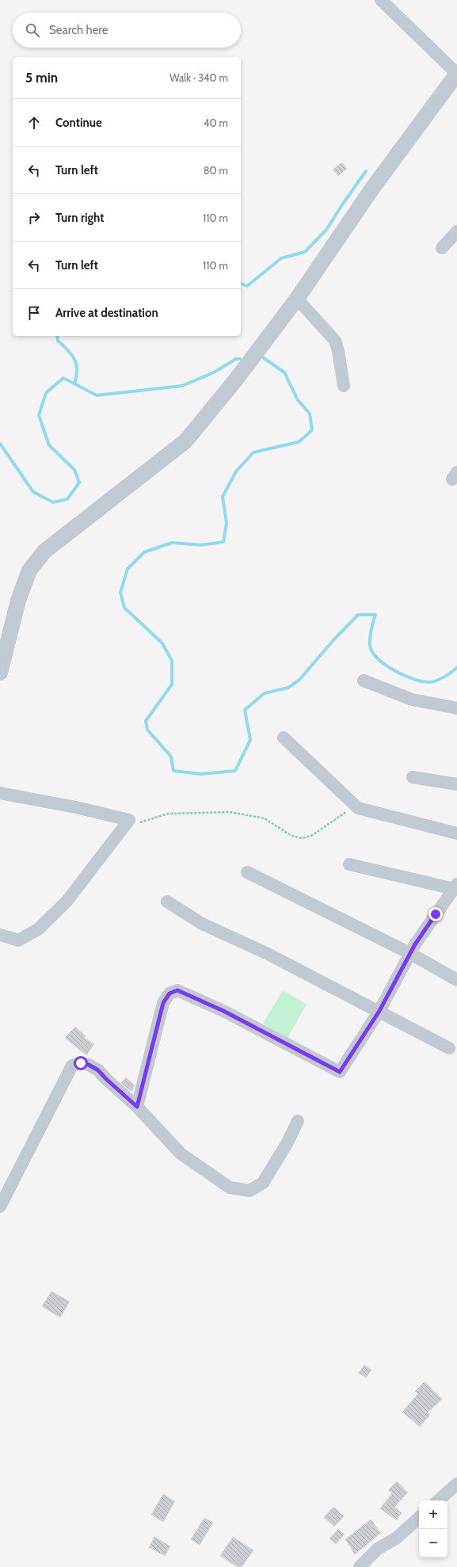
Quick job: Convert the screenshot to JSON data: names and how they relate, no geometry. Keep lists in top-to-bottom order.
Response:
{
  "page": {
    "search": "Search here",
    "heading": ["5 min", "Walk · 340 m"],
    "list": [
      ["Continue", "40 m"],
      ["Turn left", "80 m"],
      ["Turn right", "110 m"],
      ["Turn left", "110 m"],
      "Arrive at destination"
    ],
    "map_buttons": ["+", "−"]
  }
}
